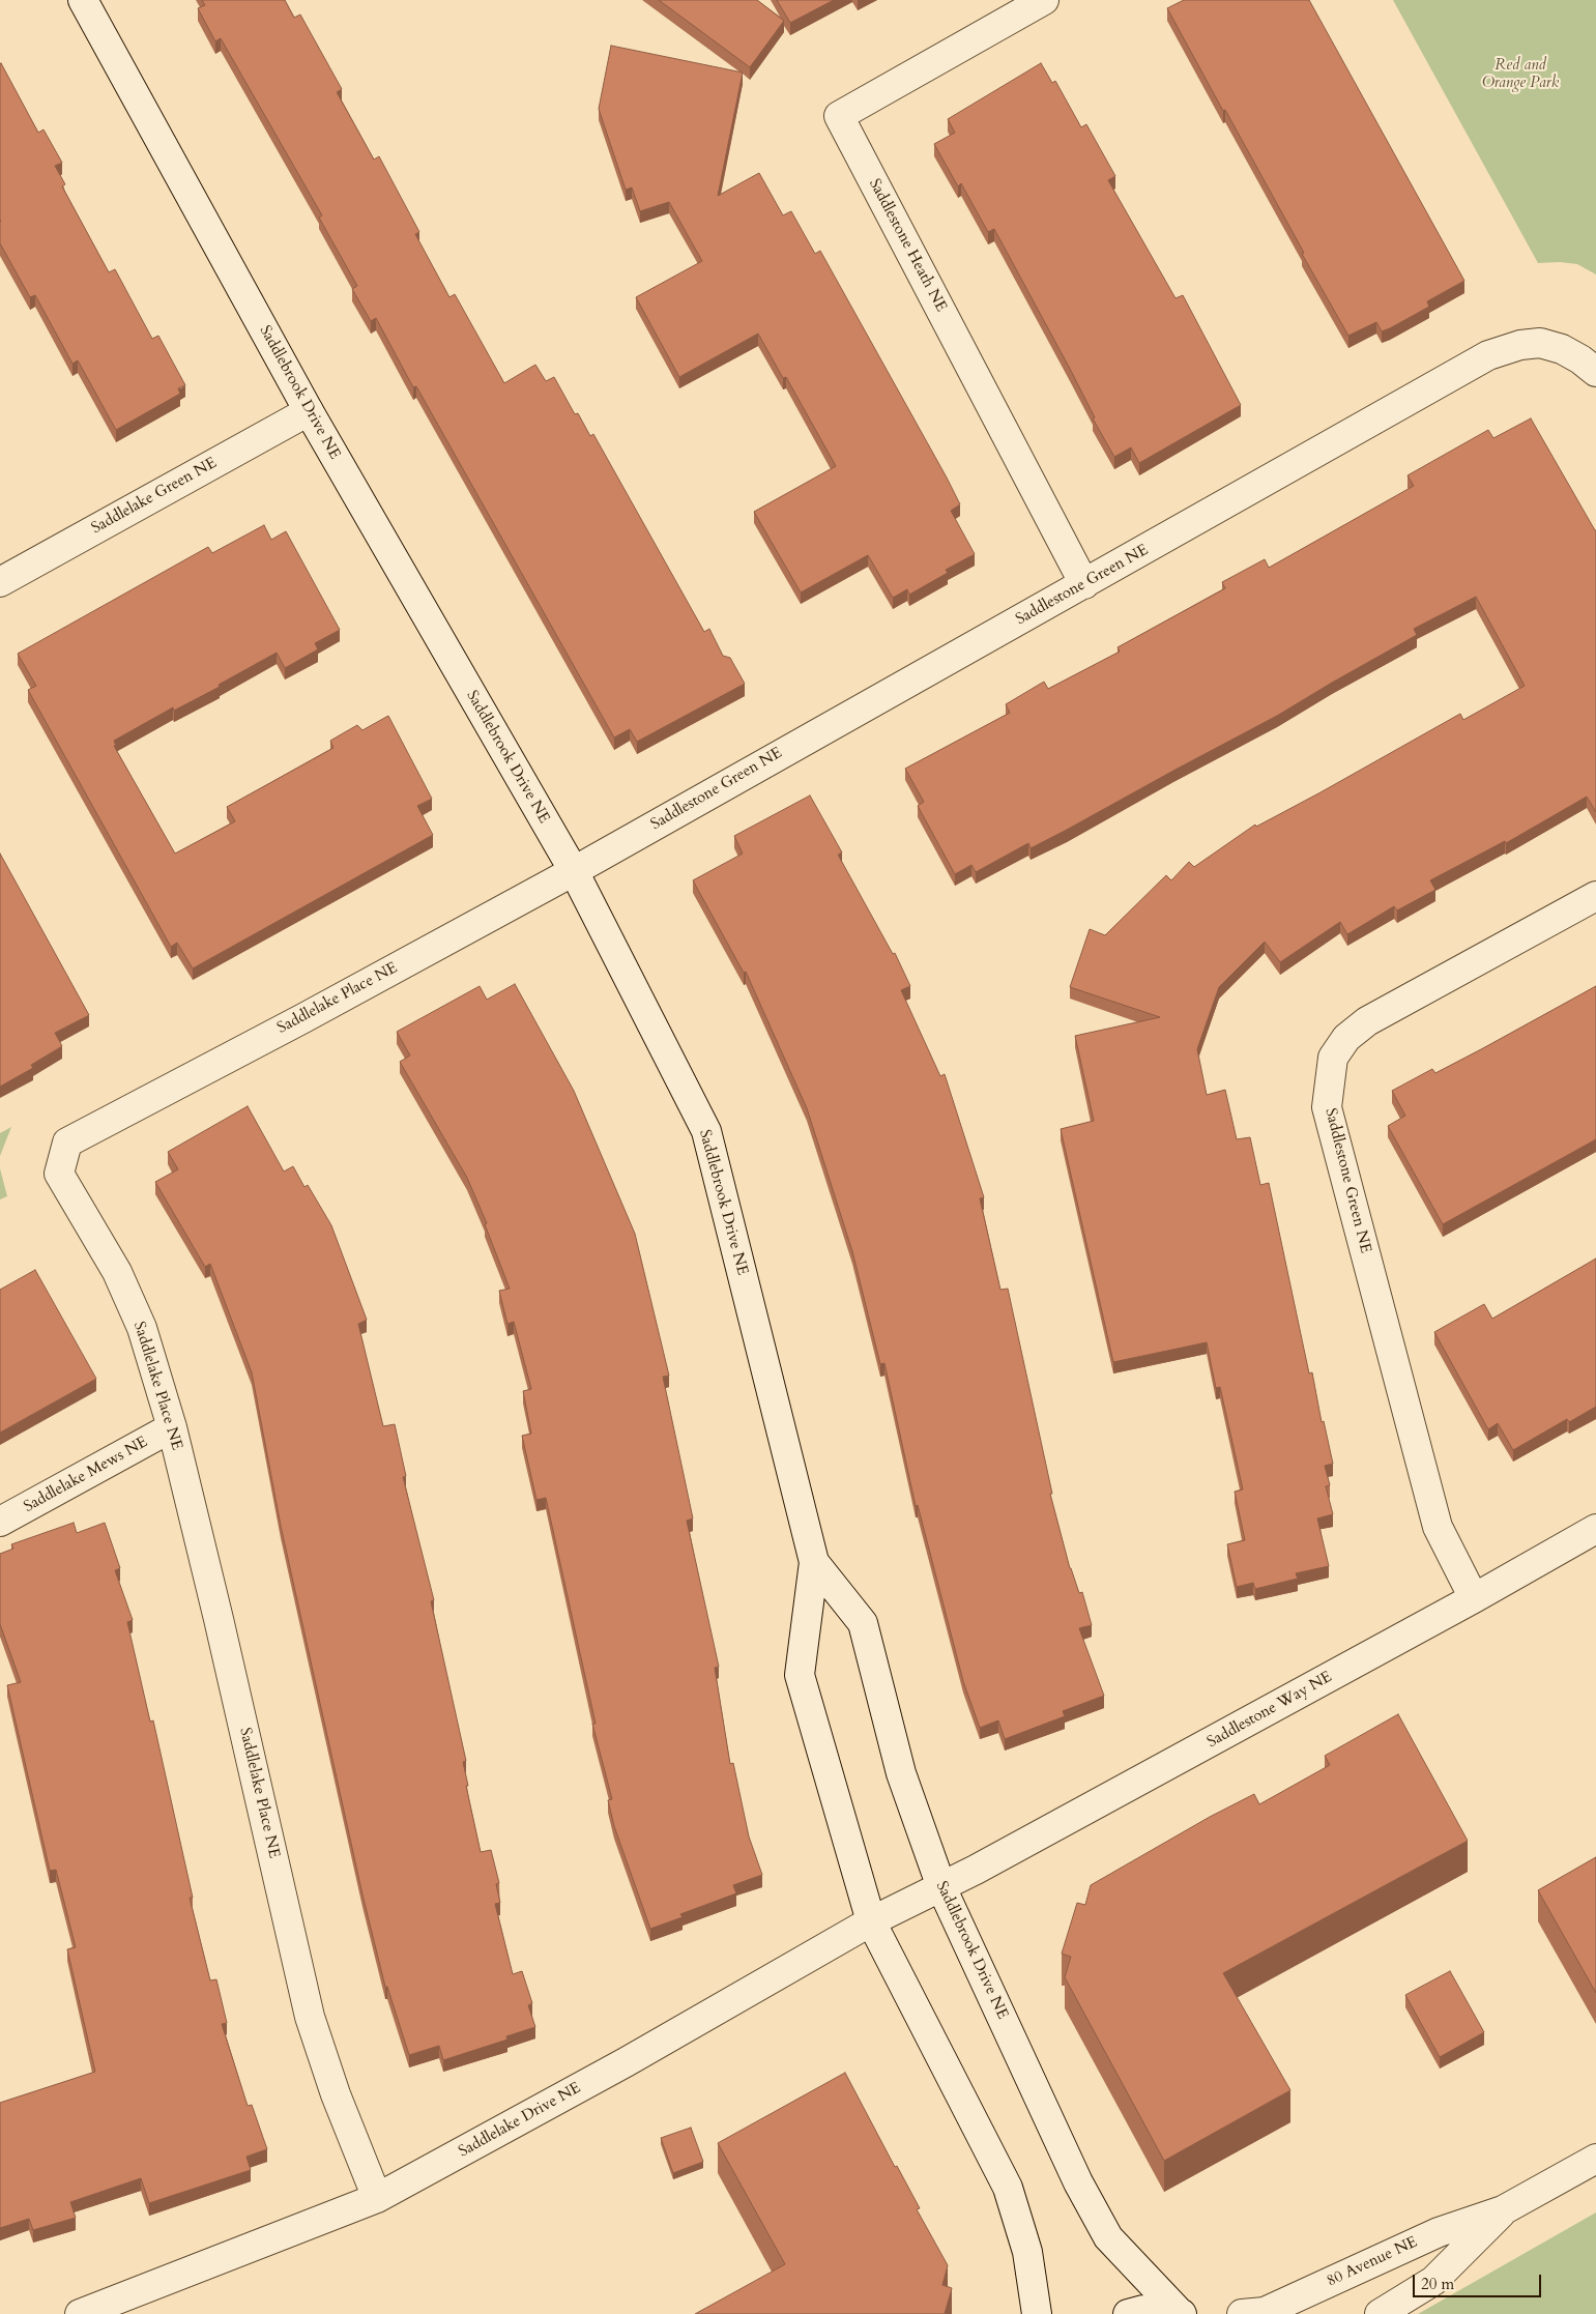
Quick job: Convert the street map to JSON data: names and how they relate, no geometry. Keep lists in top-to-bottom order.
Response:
{
  "streets": {
    "street": [
      "Saddlestone Heath NE",
      "Saddlebrook Drive NE",
      "Saddlelake Green NE",
      "Saddlestone Green NE",
      "Saddlelake Place NE",
      "Saddlelake Mews NE",
      "Saddlestone Way NE",
      "Saddlelake Drive NE",
      "80 Avenue NE"
    ]
  },
  "crossings": [
    ["Saddlestone Heath NE", "Saddlestone Green NE"],
    ["Saddlebrook Drive NE", "Saddlelake Green NE"],
    ["Saddlebrook Drive NE", "Saddlestone Green NE"],
    ["Saddlebrook Drive NE", "Saddlelake Place NE"],
    ["Saddlebrook Drive NE", "Saddlestone Way NE"],
    ["Saddlebrook Drive NE", "Saddlelake Drive NE"],
    ["Saddlestone Green NE", "Saddlelake Place NE"],
    ["Saddlestone Green NE", "Saddlestone Way NE"],
    ["Saddlelake Place NE", "Saddlelake Mews NE"],
    ["Saddlelake Place NE", "Saddlelake Drive NE"],
    ["Saddlestone Way NE", "Saddlelake Drive NE"]
  ],
  "parks": ["Red and Orange Park"],
  "scale_bar": "20 m"
}
